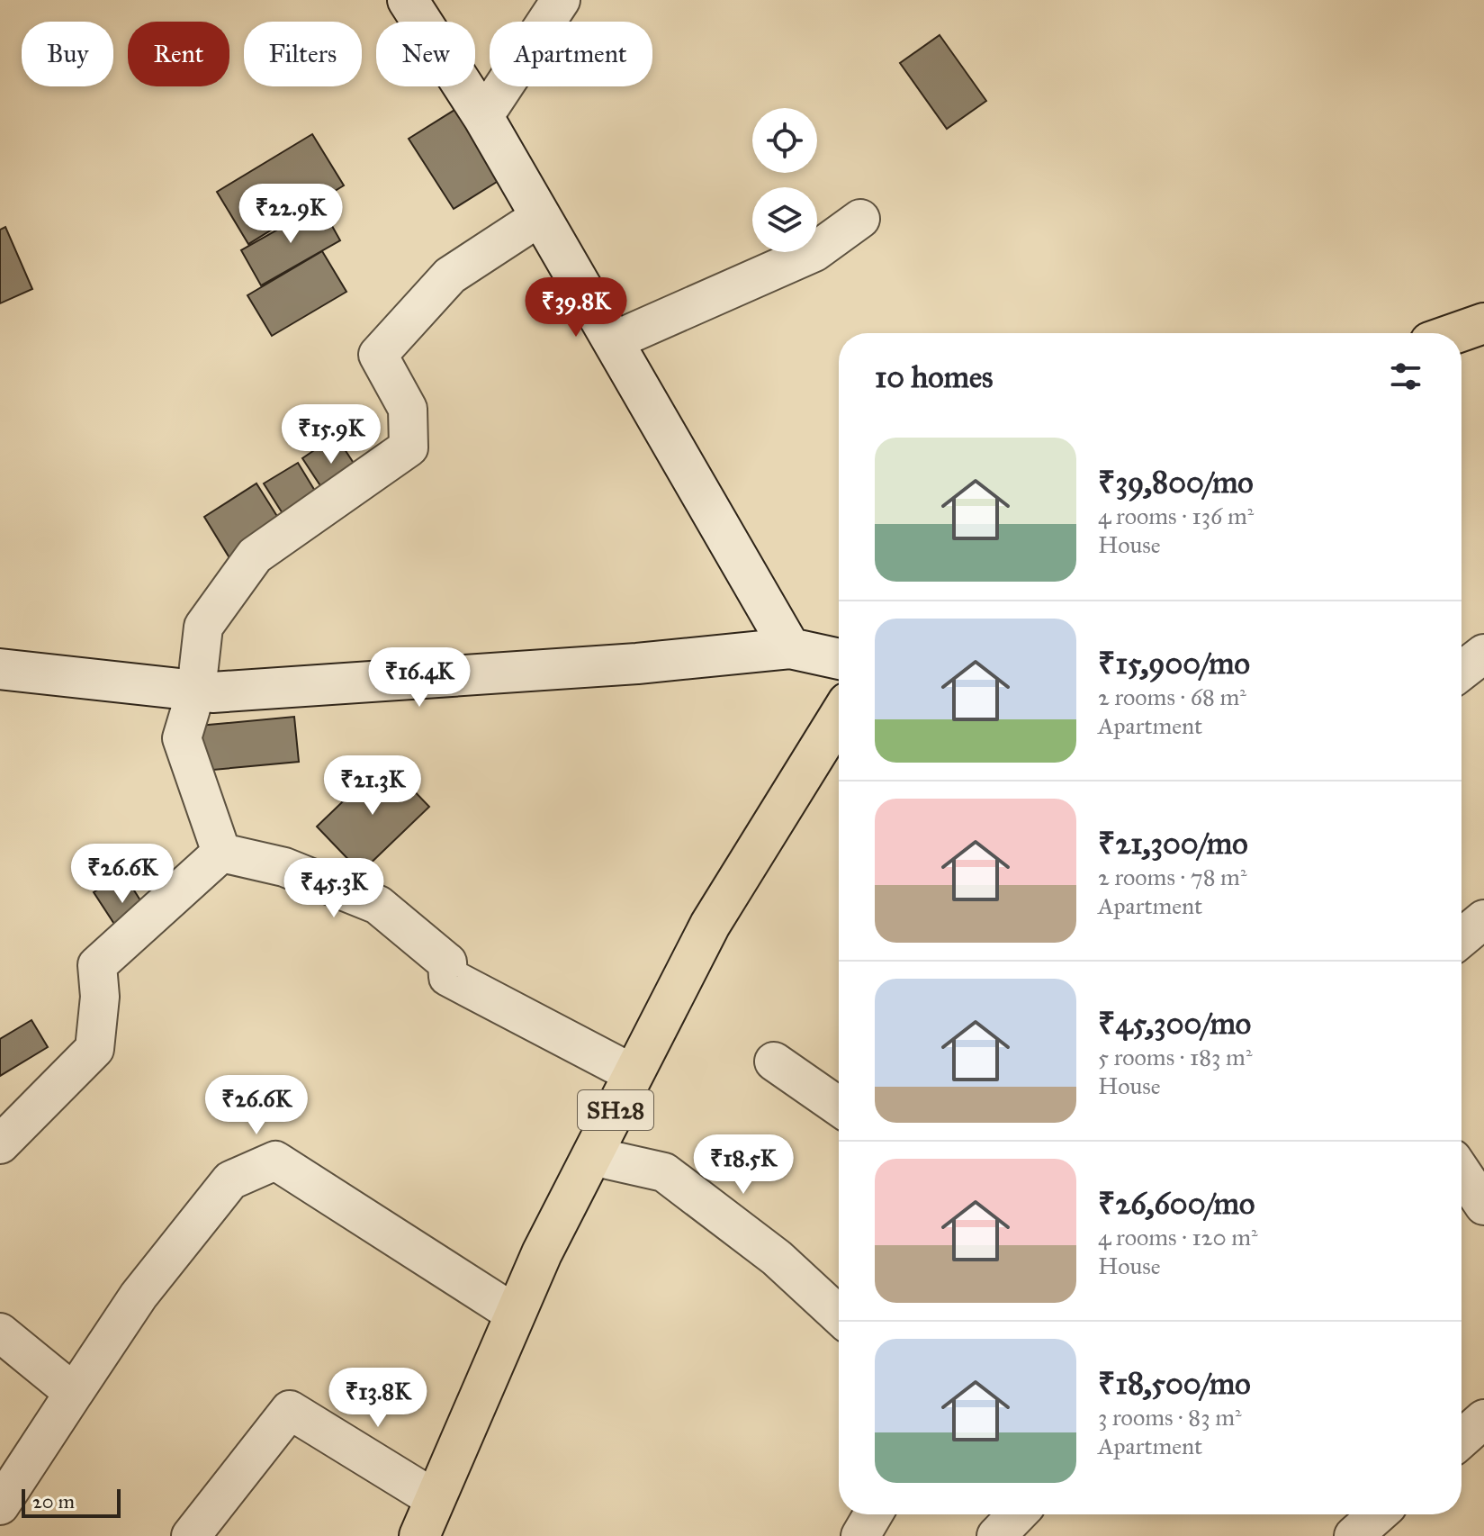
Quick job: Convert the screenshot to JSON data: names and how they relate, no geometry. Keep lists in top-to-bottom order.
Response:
{
  "streets": {
    "main road": ["SH28"]
  },
  "scale_bar": "20 m",
  "page": {
    "chip": [
      "Buy",
      "Rent",
      "Filters",
      "New",
      "Apartment"
    ],
    "price": [
      "₹22.9K",
      "₹39.8K",
      "₹15.9K",
      "₹16.4K",
      "₹21.3K",
      "₹26.6K",
      "₹45.3K",
      "₹26.6K",
      "₹18.5K",
      "₹13.8K"
    ],
    "heading": "10 homes",
    "list": [
      {
        "name": "₹39,800/mo",
        "note": "4 rooms · 136 m² · House"
      },
      {
        "name": "₹15,900/mo",
        "note": "2 rooms · 68 m² · Apartment"
      },
      {
        "name": "₹21,300/mo",
        "note": "2 rooms · 78 m² · Apartment"
      },
      {
        "name": "₹45,300/mo",
        "note": "5 rooms · 183 m² · House"
      },
      {
        "name": "₹26,600/mo",
        "note": "4 rooms · 120 m² · House"
      },
      {
        "name": "₹18,500/mo",
        "note": "3 rooms · 83 m² · Apartment"
      }
    ],
    "scale": "20 m"
  }
}
